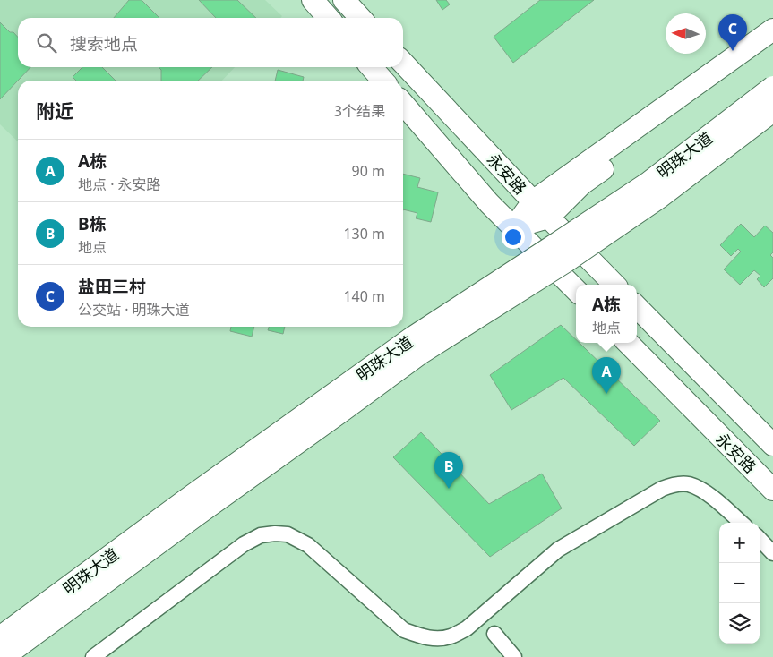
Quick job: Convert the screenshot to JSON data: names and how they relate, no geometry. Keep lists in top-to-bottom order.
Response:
{
  "streets": {
    "street": ["明珠大道", "永安路"]
  },
  "north": "left",
  "page": {
    "pins": ["C", "A", "B"],
    "search": "搜索地点",
    "heading": ["附近", "3个结果"],
    "list": [
      {
        "mark": "A",
        "name": "A栋",
        "note": "地点 · 永安路",
        "value": "90 m"
      },
      {
        "mark": "B",
        "name": "B栋",
        "note": "地点",
        "value": "130 m"
      },
      {
        "mark": "C",
        "name": "盐田三村",
        "note": "公交站 · 明珠大道",
        "value": "140 m"
      }
    ],
    "popup": ["A栋", "地点"],
    "map_buttons": ["+", "−"]
  }
}
